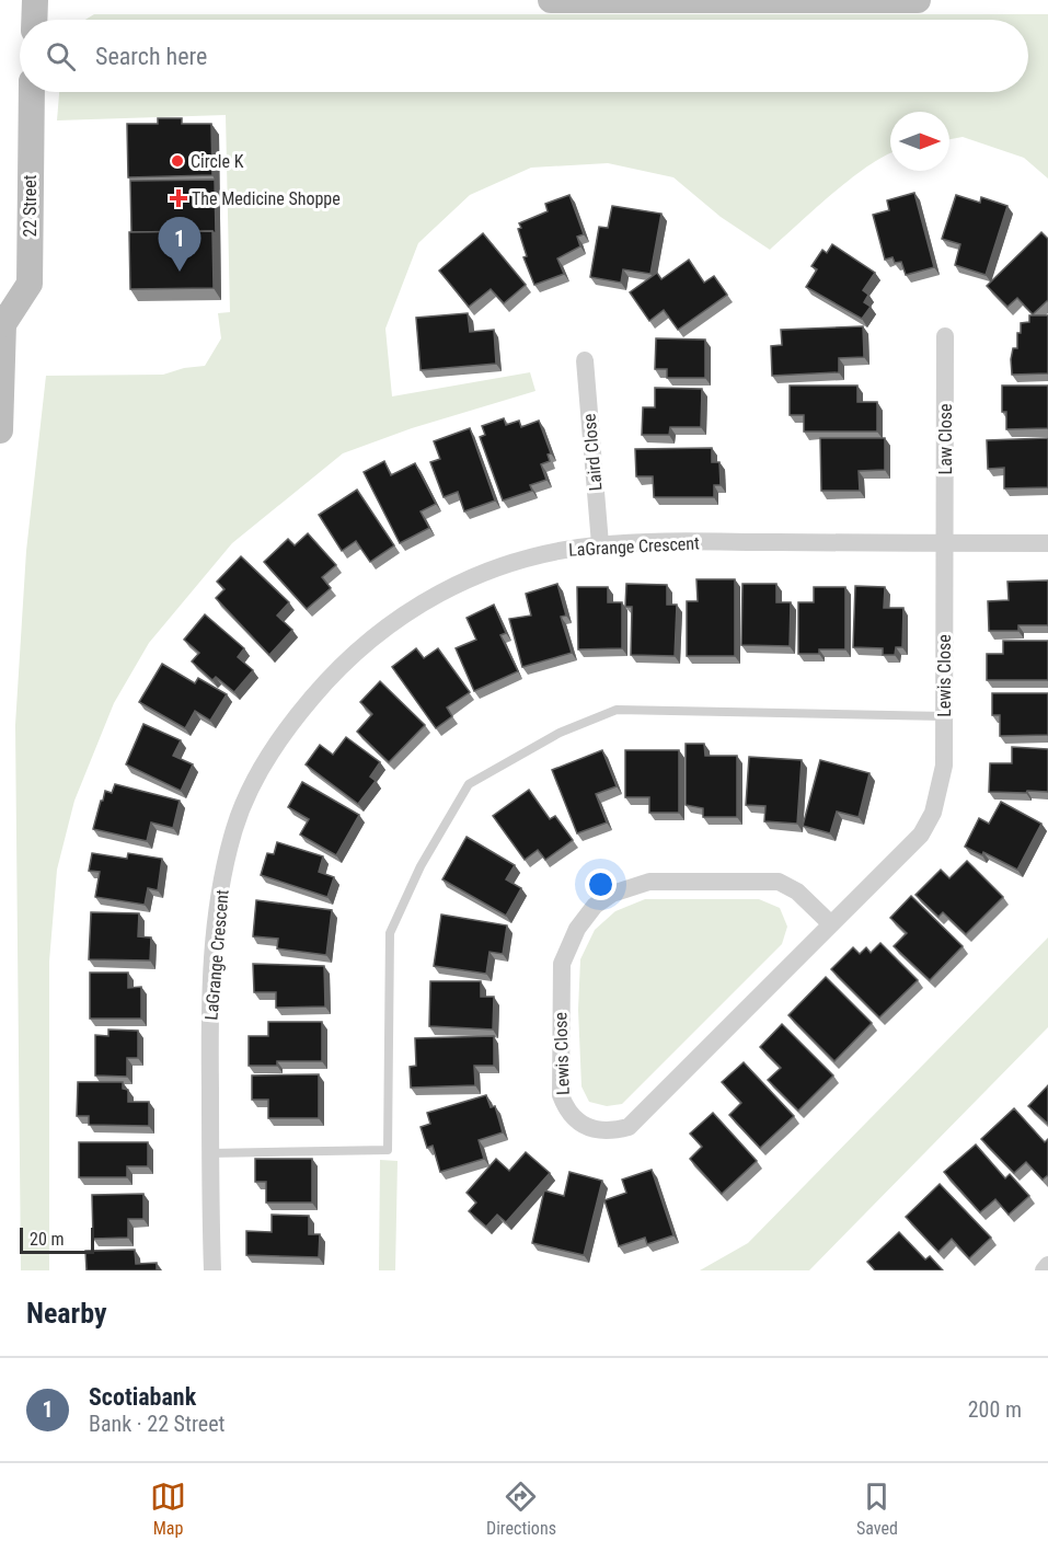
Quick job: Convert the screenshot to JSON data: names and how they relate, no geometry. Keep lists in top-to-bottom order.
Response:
{
  "streets": {
    "street": [
      "22 Street",
      "Law Close",
      "Laird Close",
      "LaGrange Crescent",
      "Lewis Close"
    ]
  },
  "crossings": [
    ["Law Close", "LaGrange Crescent"],
    ["Law Close", "Lewis Close"],
    ["Laird Close", "LaGrange Crescent"],
    ["LaGrange Crescent", "Lewis Close"]
  ],
  "places": {
    "other": ["Circle K"],
    "health": ["The Medicine Shoppe"]
  },
  "scale_bar": "20 m",
  "north": "right",
  "page": {
    "search": "Search here",
    "pins": "1",
    "scale": "20 m",
    "heading": "Nearby",
    "list": [
      {
        "mark": "1",
        "name": "Scotiabank",
        "note": "Bank · 22 Street",
        "value": "200 m"
      }
    ],
    "nav": ["Map", "Directions", "Saved"]
  }
}
